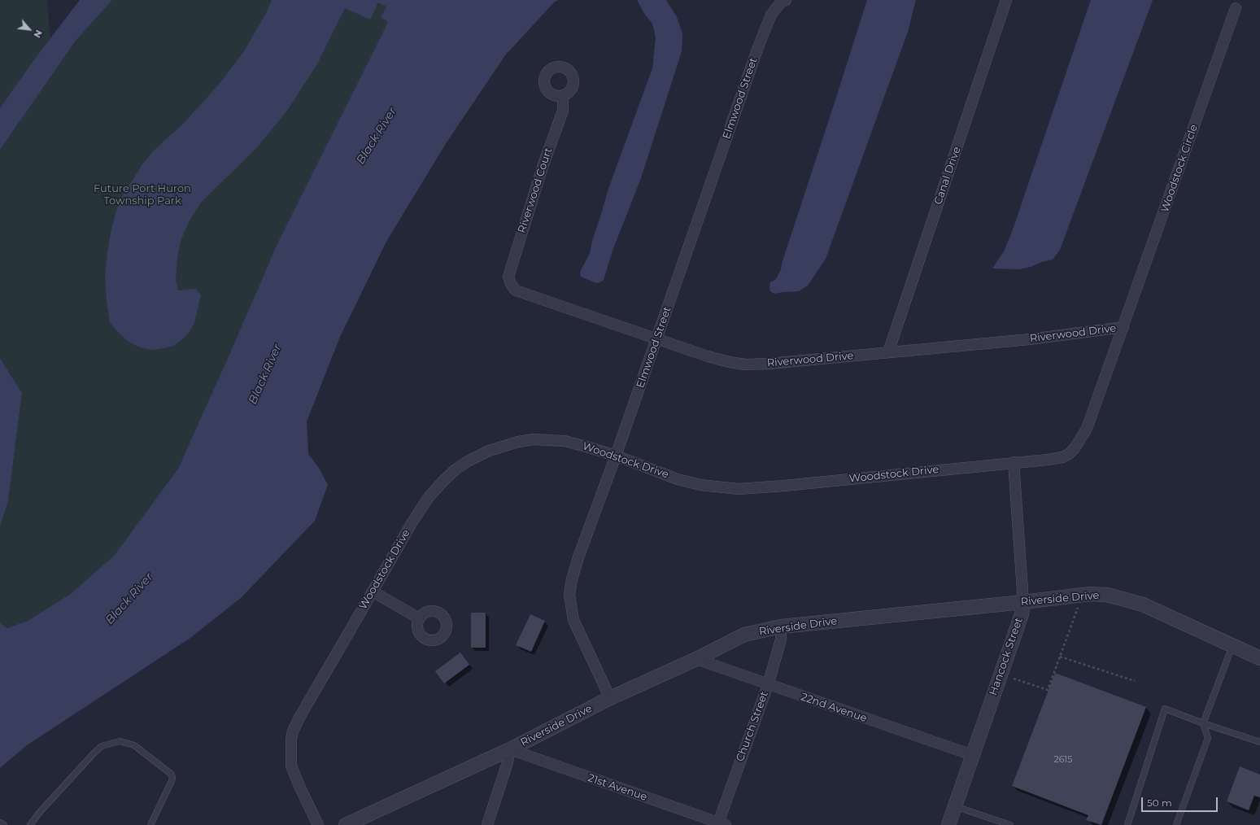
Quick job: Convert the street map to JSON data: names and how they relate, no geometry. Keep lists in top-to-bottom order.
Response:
{
  "streets": {
    "street": [
      "Elmwood Street",
      "Woodstock Circle",
      "Canal Drive",
      "Riverwood Court",
      "Riverwood Drive",
      "Woodstock Drive",
      "Riverside Drive",
      "Hancock Street",
      "22nd Avenue",
      "Church Street",
      "21st Avenue"
    ]
  },
  "crossings": [
    ["Elmwood Street", "Riverwood Drive"],
    ["Elmwood Street", "Woodstock Drive"],
    ["Elmwood Street", "Riverside Drive"],
    ["Woodstock Circle", "Riverwood Drive"],
    ["Woodstock Circle", "Woodstock Drive"],
    ["Canal Drive", "Riverwood Drive"],
    ["Riverwood Court", "Riverwood Drive"],
    ["Riverwood Drive", "Woodstock Drive"],
    ["Woodstock Drive", "Hancock Street"],
    ["Riverside Drive", "Hancock Street"],
    ["Riverside Drive", "22nd Avenue"],
    ["Riverside Drive", "Church Street"],
    ["Riverside Drive", "21st Avenue"],
    ["Hancock Street", "22nd Avenue"],
    ["22nd Avenue", "Church Street"],
    ["Church Street", "21st Avenue"]
  ],
  "water": ["Black River"],
  "parks": ["Future Port Huron Township Park"],
  "house_numbers": ["2615"],
  "scale_bar": "50 m",
  "north": "bottom right"
}
